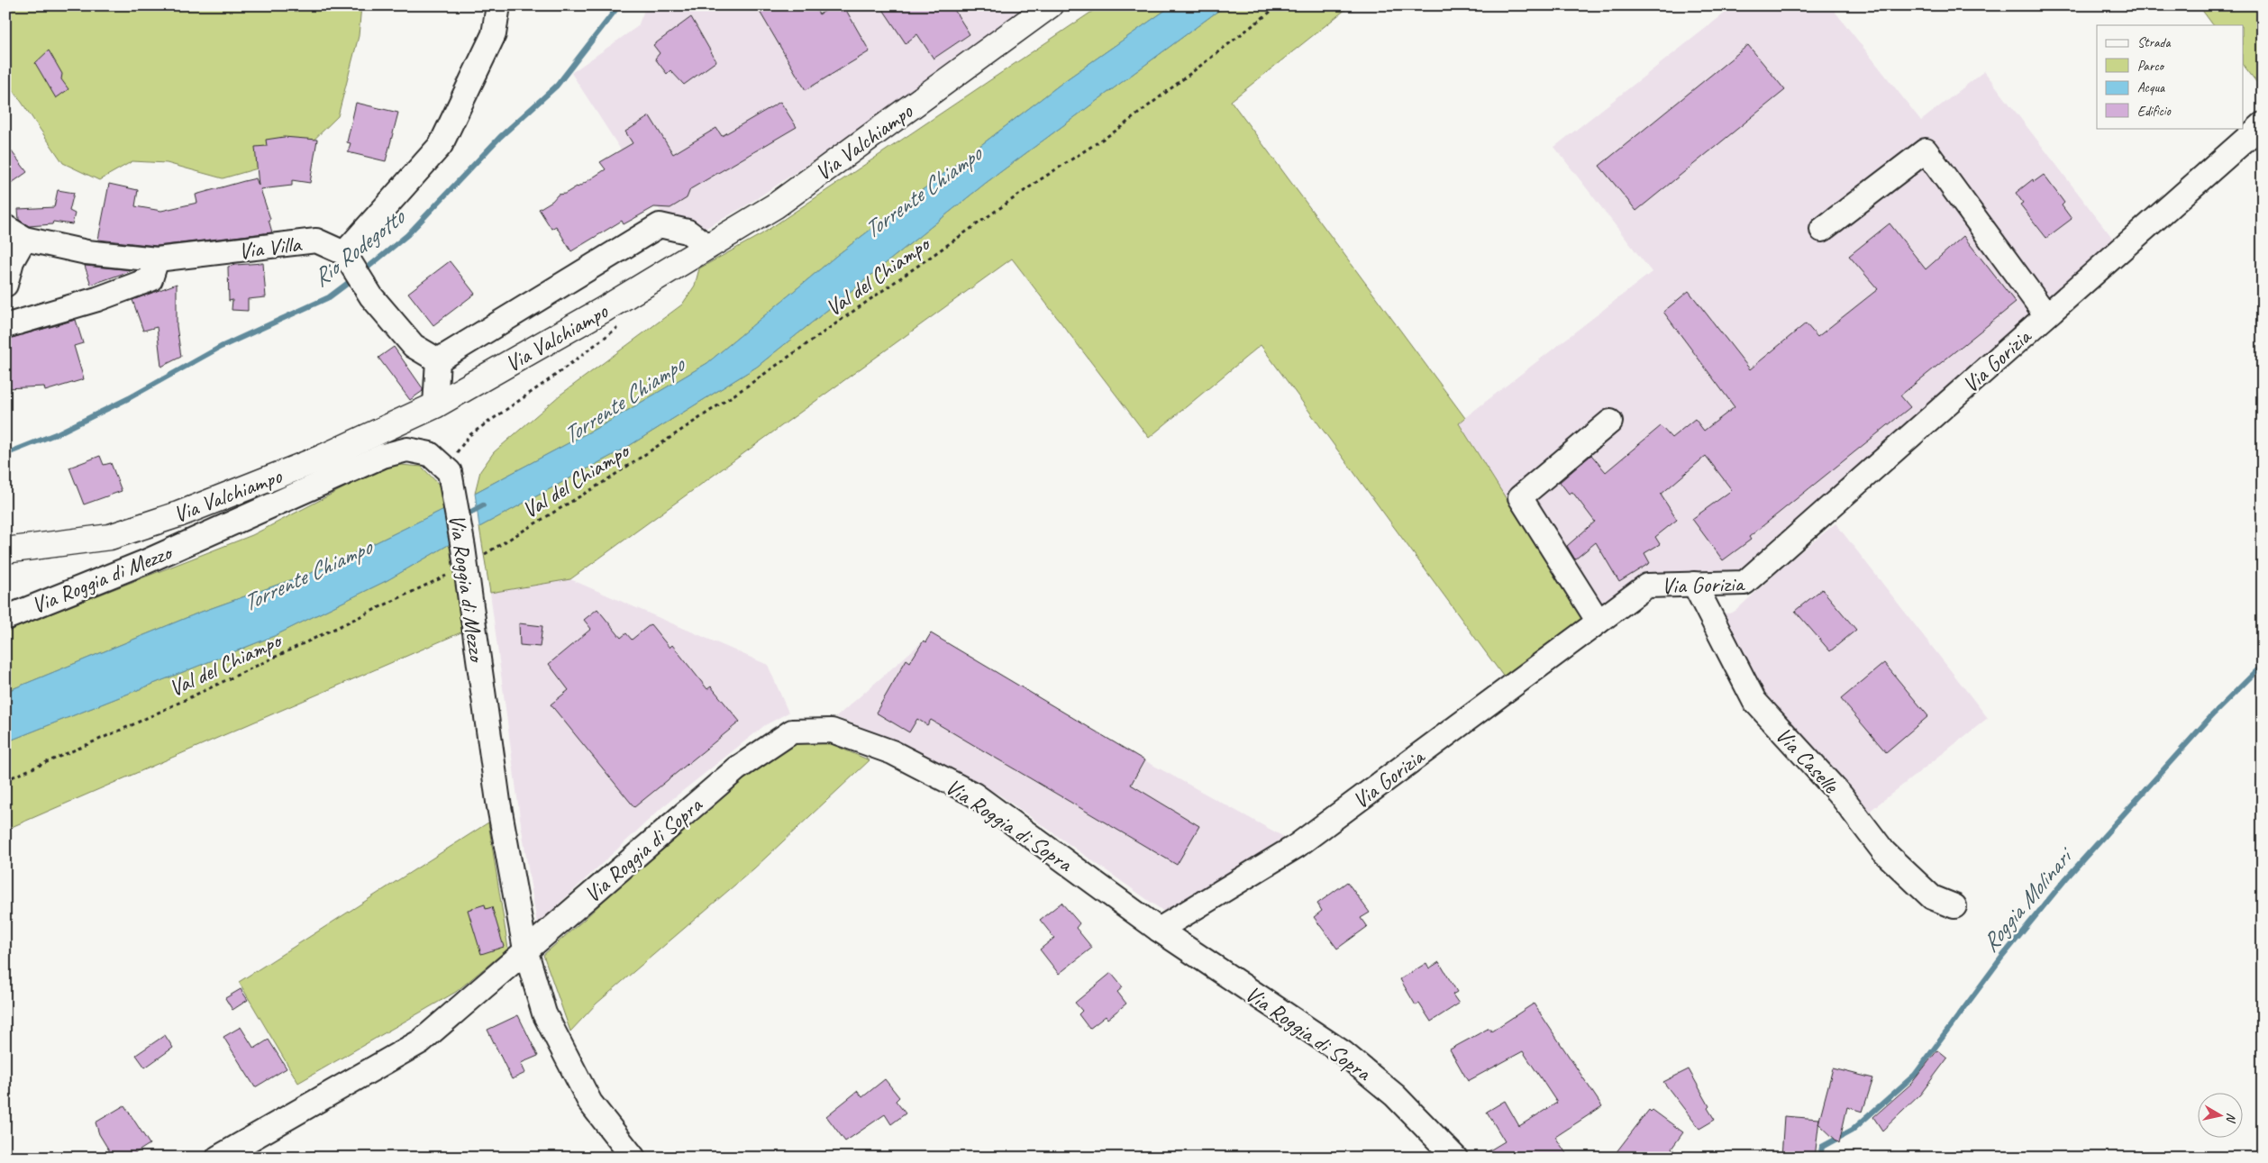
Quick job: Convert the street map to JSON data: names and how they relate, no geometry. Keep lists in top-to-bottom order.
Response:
{
  "streets": {
    "main road": ["Via Valchiampo"],
    "street": [
      "Via Villa",
      "Via Gorizia",
      "Via Roggia di Mezzo",
      "Via Caselle",
      "Via Roggia di Sopra"
    ],
    "path": ["Val del Chiampo"]
  },
  "crossings": [
    ["Val del Chiampo", "Via Roggia di Mezzo"],
    ["Via Gorizia", "Via Caselle"],
    ["Via Gorizia", "Via Roggia di Sopra"],
    ["Via Roggia di Mezzo", "Via Roggia di Sopra"]
  ],
  "water": ["Torrente Chiampo", "Rio Rodegotto", "Roggia Molinari"],
  "legend": [
    "Strada",
    "Parco",
    "Acqua",
    "Edificio"
  ],
  "north": "right"
}
